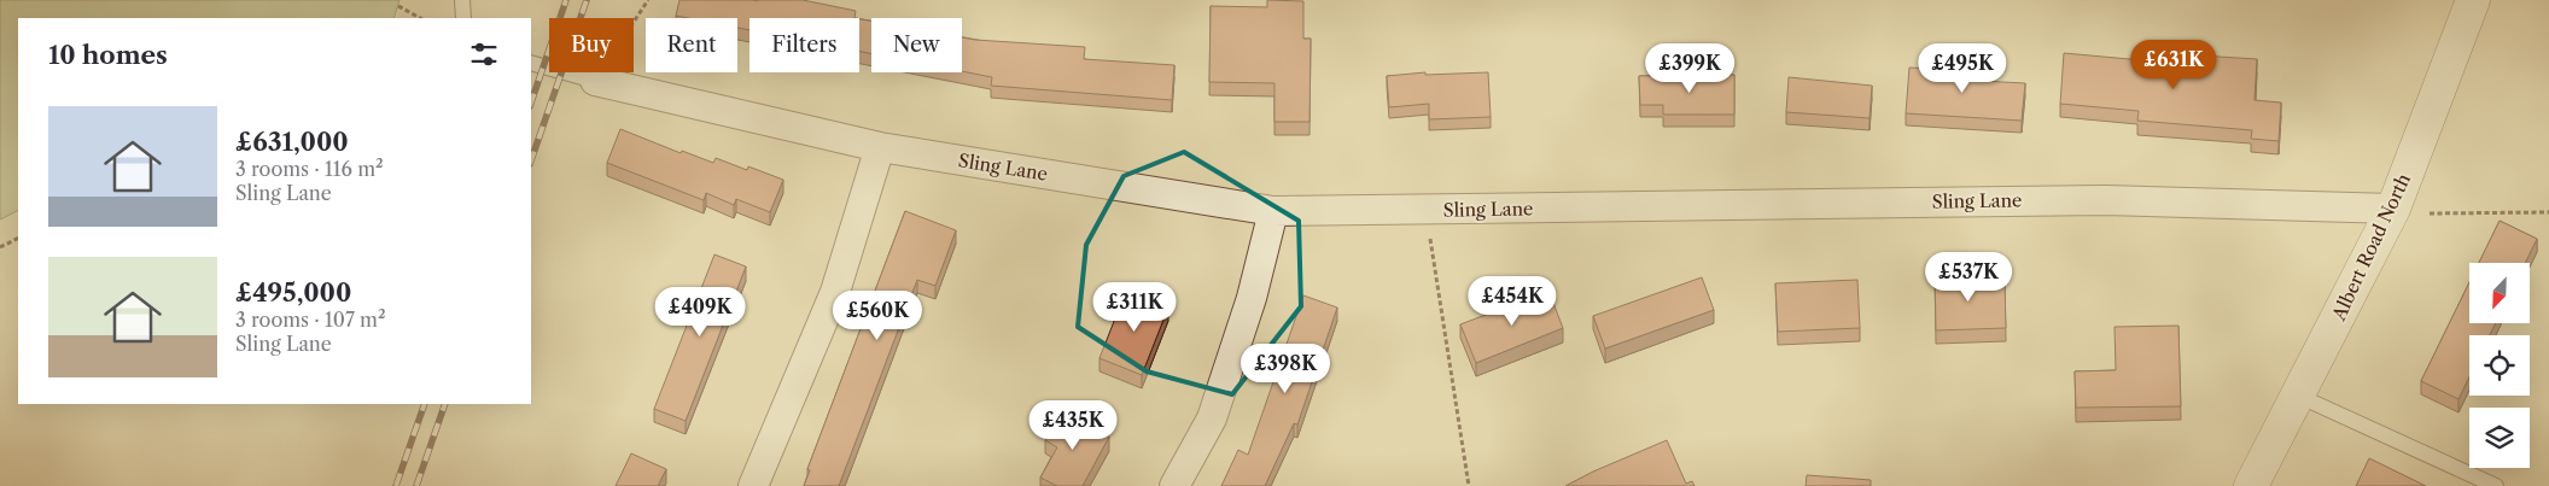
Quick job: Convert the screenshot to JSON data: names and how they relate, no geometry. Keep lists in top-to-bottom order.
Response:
{
  "streets": {
    "street": ["Sling Lane", "Albert Road North"]
  },
  "crossings": [
    ["Sling Lane", "Albert Road North"]
  ],
  "north": "bottom left",
  "page": {
    "chip": [
      "Buy",
      "Rent",
      "Filters",
      "New"
    ],
    "heading": "10 homes",
    "price": [
      "£631K",
      "£399K",
      "£495K",
      "£537K",
      "£454K",
      "£311K",
      "£409K",
      "£560K",
      "£398K",
      "£435K"
    ],
    "list": [
      {
        "name": "£631,000",
        "note": "3 rooms · 116 m² · Sling Lane"
      },
      {
        "name": "£495,000",
        "note": "3 rooms · 107 m² · Sling Lane"
      }
    ]
  }
}
